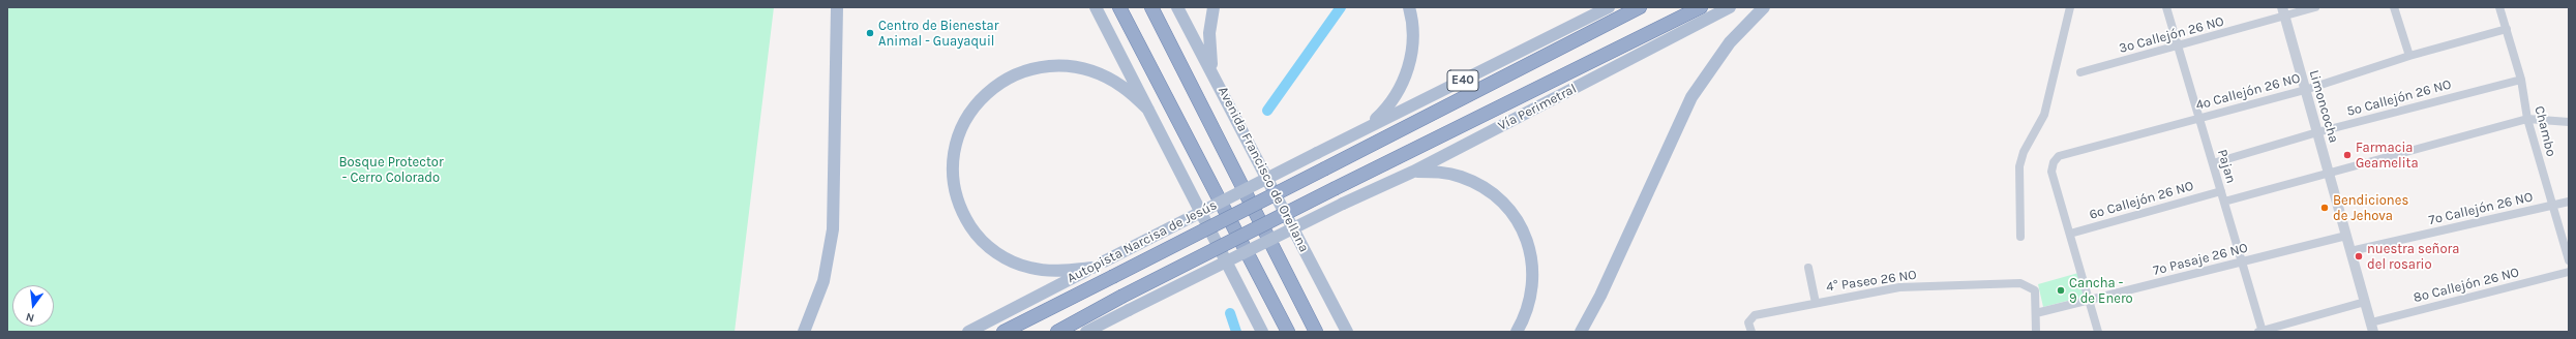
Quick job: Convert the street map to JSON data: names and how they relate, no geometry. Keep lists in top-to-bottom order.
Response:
{
  "streets": {
    "highway": ["Vía Perimetral", "Avenida Francisco de Orellana", "Autopista Narcisa de Jesús"],
    "main road": ["E40"],
    "street": [
      "3º Callejón 26 NO",
      "4º Callejón 26 NO",
      "5º Callejón 26 NO",
      "Limoncocha",
      "Chambo",
      "Pajan",
      "6º Callejón 26 NO",
      "7º Callejón 26 NO",
      "7º Pasaje 26 NO",
      "4° Paseo 26 NO",
      "8º Callejón 26 NO"
    ]
  },
  "crossings": [
    ["3º Callejón 26 NO", "Limoncocha"],
    ["3º Callejón 26 NO", "Pajan"],
    ["E40", "Autopista Narcisa de Jesús"],
    ["4º Callejón 26 NO", "Limoncocha"],
    ["4º Callejón 26 NO", "Chambo"],
    ["4º Callejón 26 NO", "Pajan"],
    ["4º Callejón 26 NO", "6º Callejón 26 NO"],
    ["5º Callejón 26 NO", "Limoncocha"],
    ["5º Callejón 26 NO", "Chambo"],
    ["5º Callejón 26 NO", "Pajan"],
    ["Limoncocha", "7º Callejón 26 NO"],
    ["Limoncocha", "7º Pasaje 26 NO"],
    ["Limoncocha", "8º Callejón 26 NO"],
    ["Chambo", "7º Callejón 26 NO"],
    ["Pajan", "6º Callejón 26 NO"],
    ["Pajan", "7º Pasaje 26 NO"],
    ["7º Pasaje 26 NO", "4° Paseo 26 NO"]
  ],
  "parks": ["Bosque Protector - Cerro Colorado"],
  "places": [
    "Centro de Bienestar Animal - Guayaquil",
    "Farmacia Geamelita",
    "Bendiciones de Jehova",
    "nuestra señora del rosario",
    "Cancha - 9 de Enero"
  ],
  "north": "bottom"
}
